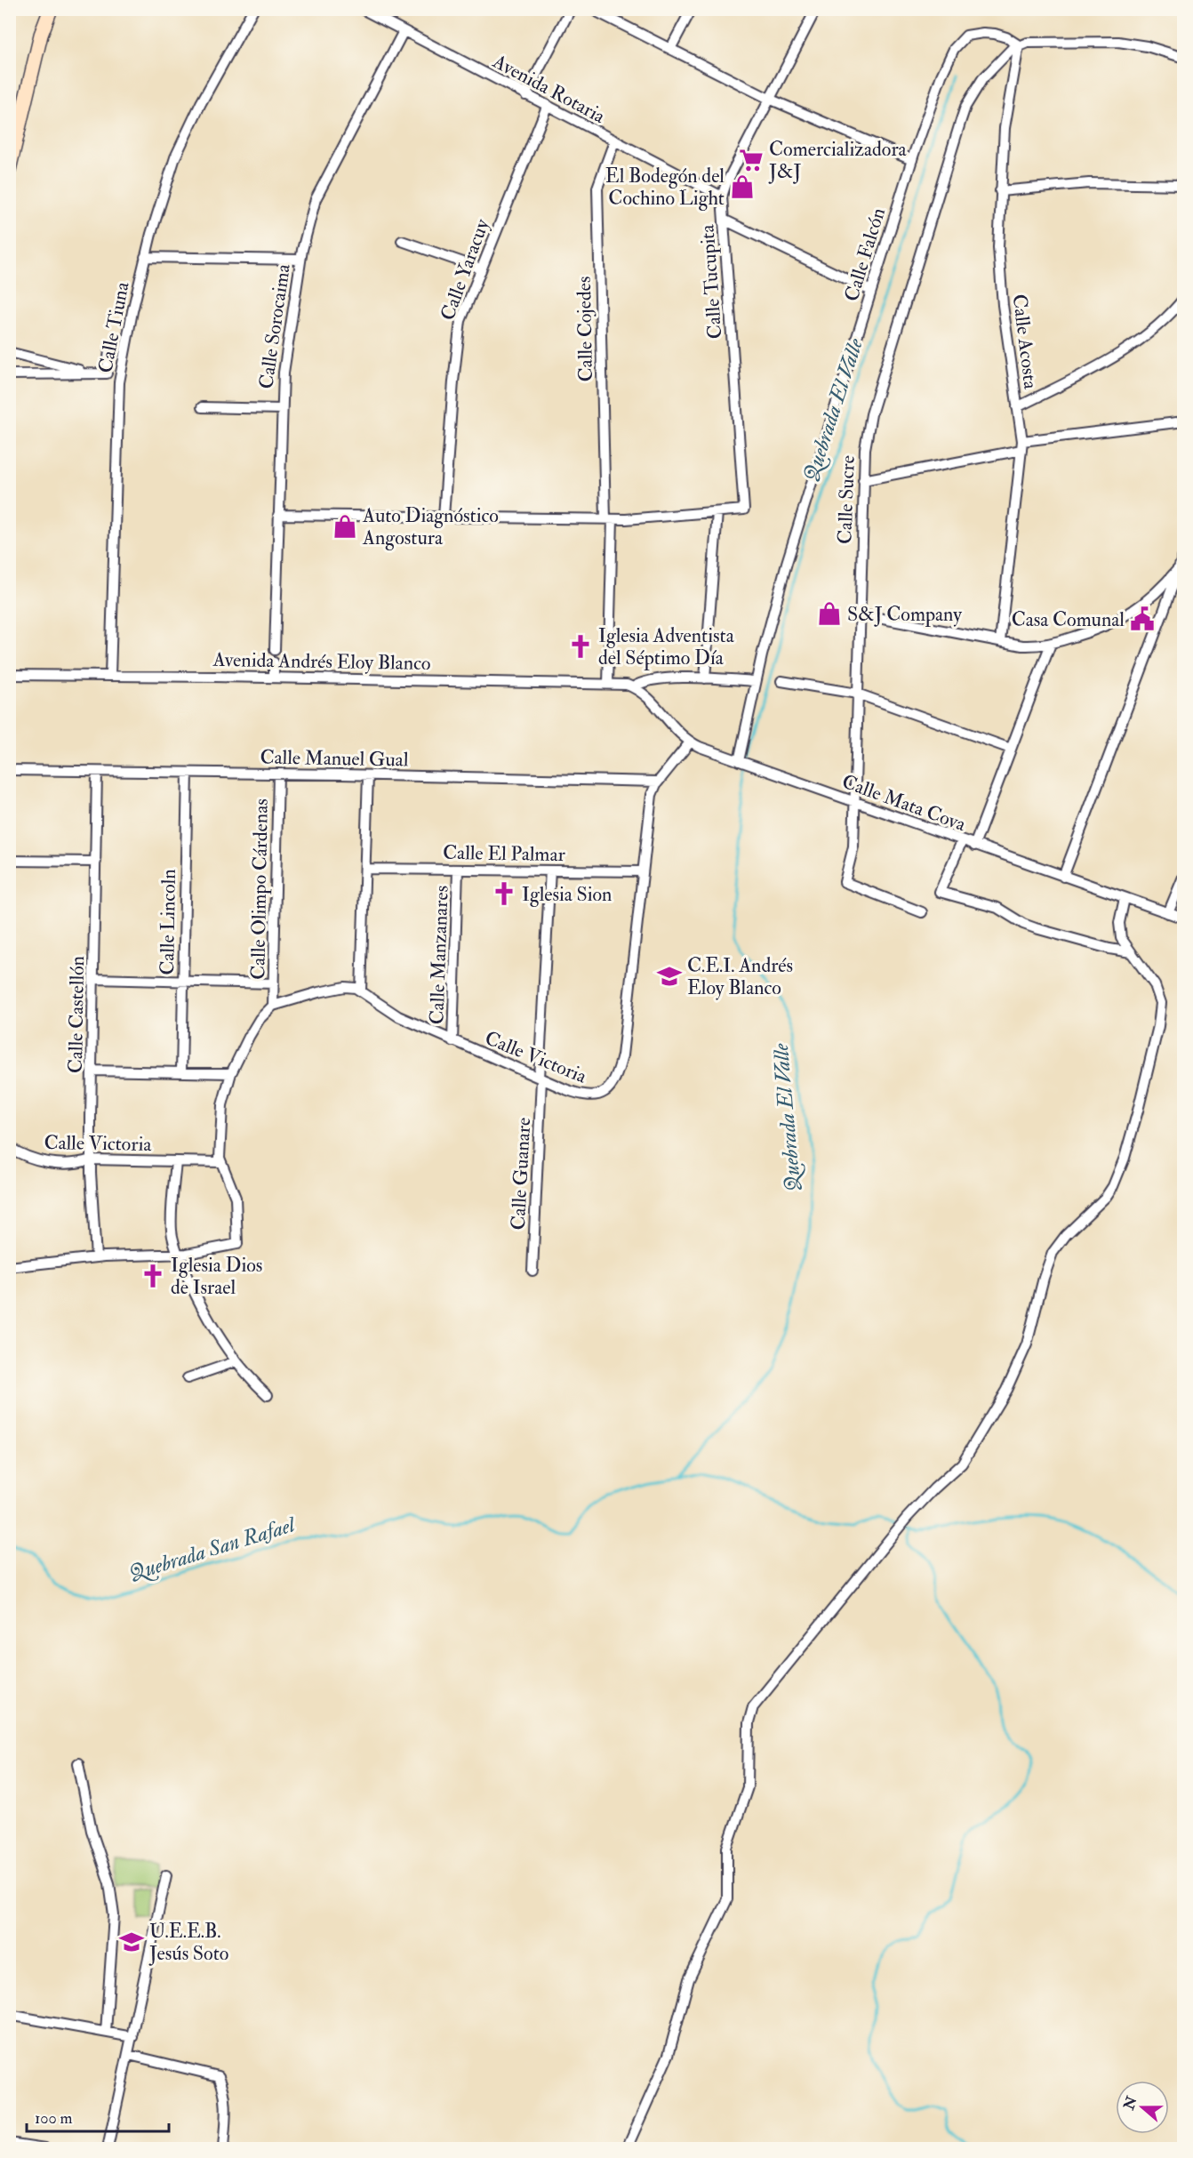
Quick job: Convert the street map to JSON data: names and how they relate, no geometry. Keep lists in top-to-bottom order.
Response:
{
  "streets": {
    "street": [
      "Avenida Rotaria",
      "Calle Falcón",
      "Calle Yaracuy",
      "Calle Tucupita",
      "Calle Sorocaima",
      "Calle Tiuna",
      "Calle Cojedes",
      "Calle Acosta",
      "Calle Sucre",
      "Avenida Andrés Eloy Blanco",
      "Calle Manuel Gual",
      "Calle Mata Cova",
      "Calle El Palmar",
      "Calle Olimpo Cárdenas",
      "Calle Lincoln",
      "Calle Manzanares",
      "Calle Castellón",
      "Calle Victoria",
      "Calle Guanare"
    ]
  },
  "crossings": [
    ["Avenida Rotaria", "Calle Yaracuy"],
    ["Avenida Rotaria", "Calle Tucupita"],
    ["Avenida Rotaria", "Calle Sorocaima"],
    ["Avenida Rotaria", "Calle Cojedes"],
    ["Calle Falcón", "Calle Acosta"],
    ["Calle Falcón", "Calle Sucre"],
    ["Calle Falcón", "Calle Mata Cova"],
    ["Calle Tiuna", "Avenida Andrés Eloy Blanco"],
    ["Calle Cojedes", "Avenida Andrés Eloy Blanco"],
    ["Calle Acosta", "Calle Sucre"],
    ["Calle Sucre", "Calle Mata Cova"],
    ["Avenida Andrés Eloy Blanco", "Calle Mata Cova"],
    ["Calle Manuel Gual", "Calle Olimpo Cárdenas"],
    ["Calle Manuel Gual", "Calle Lincoln"],
    ["Calle Manuel Gual", "Calle Castellón"],
    ["Calle Manuel Gual", "Calle Victoria"],
    ["Calle Mata Cova", "Calle Victoria"],
    ["Calle El Palmar", "Calle Manzanares"],
    ["Calle El Palmar", "Calle Victoria"],
    ["Calle El Palmar", "Calle Guanare"],
    ["Calle Manzanares", "Calle Victoria"],
    ["Calle Castellón", "Calle Victoria"],
    ["Calle Victoria", "Calle Guanare"]
  ],
  "water": ["Quebrada El Valle", "Quebrada San Rafael"],
  "places": {
    "supermarket": ["Comercializadora J&J"],
    "shop": ["El Bodegón del Cochino Light", "Auto Diagnóstico Angostura", "S&J Company"],
    "public building": ["Casa Comunal"],
    "church": ["Iglesia Adventista del Séptimo Día", "Iglesia Sion", "Iglesia Dios de Israel"],
    "school or university": ["C.E.I. Andrés Eloy Blanco", "U.E.E.B. Jesús Soto"]
  },
  "scale_bar": "100 m",
  "north": "left"
}
